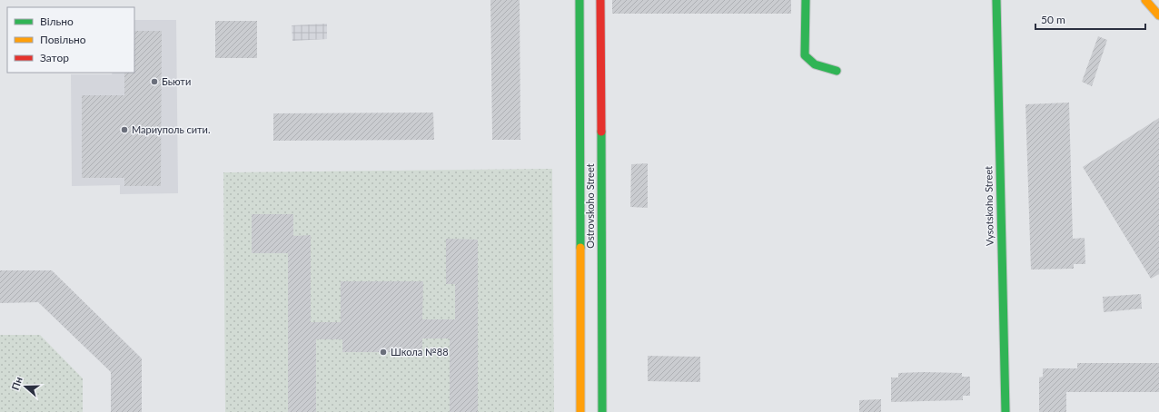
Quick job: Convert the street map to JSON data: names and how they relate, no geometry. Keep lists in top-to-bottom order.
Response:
{
  "streets": {
    "street": ["Ostrovskoho Street", "Vysotskoho Street"]
  },
  "places": ["Бьюти", "Мариуполь сити.", "Школа №88"],
  "legend": ["Вільно", "Повільно", "Затор"],
  "scale_bar": "50 m",
  "north": "left"
}
